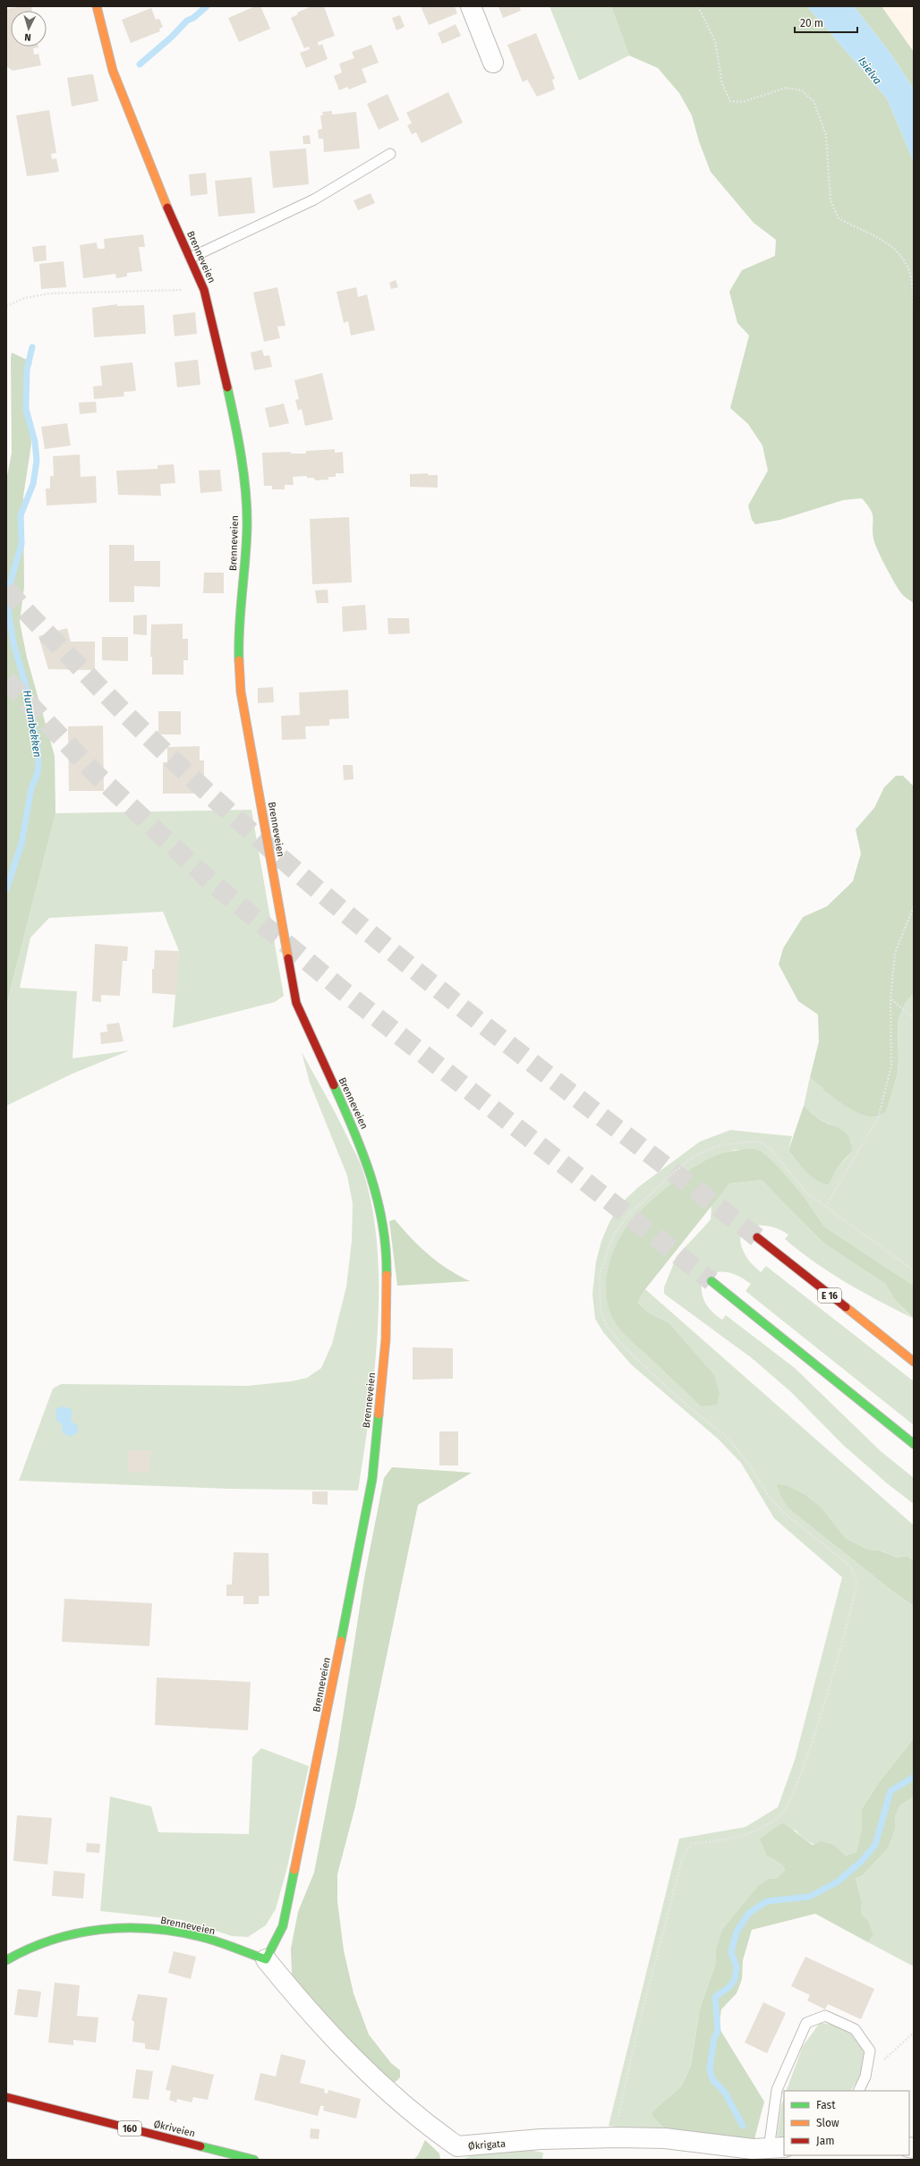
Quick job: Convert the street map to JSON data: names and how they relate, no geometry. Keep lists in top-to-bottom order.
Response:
{
  "streets": {
    "main road": [
      "Brenneveien",
      "E 16",
      "160",
      "Økriveien"
    ],
    "street": ["Økrigata"]
  },
  "crossings": [
    ["Brenneveien", "Økrigata"]
  ],
  "water": ["Isielva", "Hurumbekken"],
  "legend": ["Fast", "Slow", "Jam"],
  "scale_bar": "20 m",
  "north": "bottom"
}
